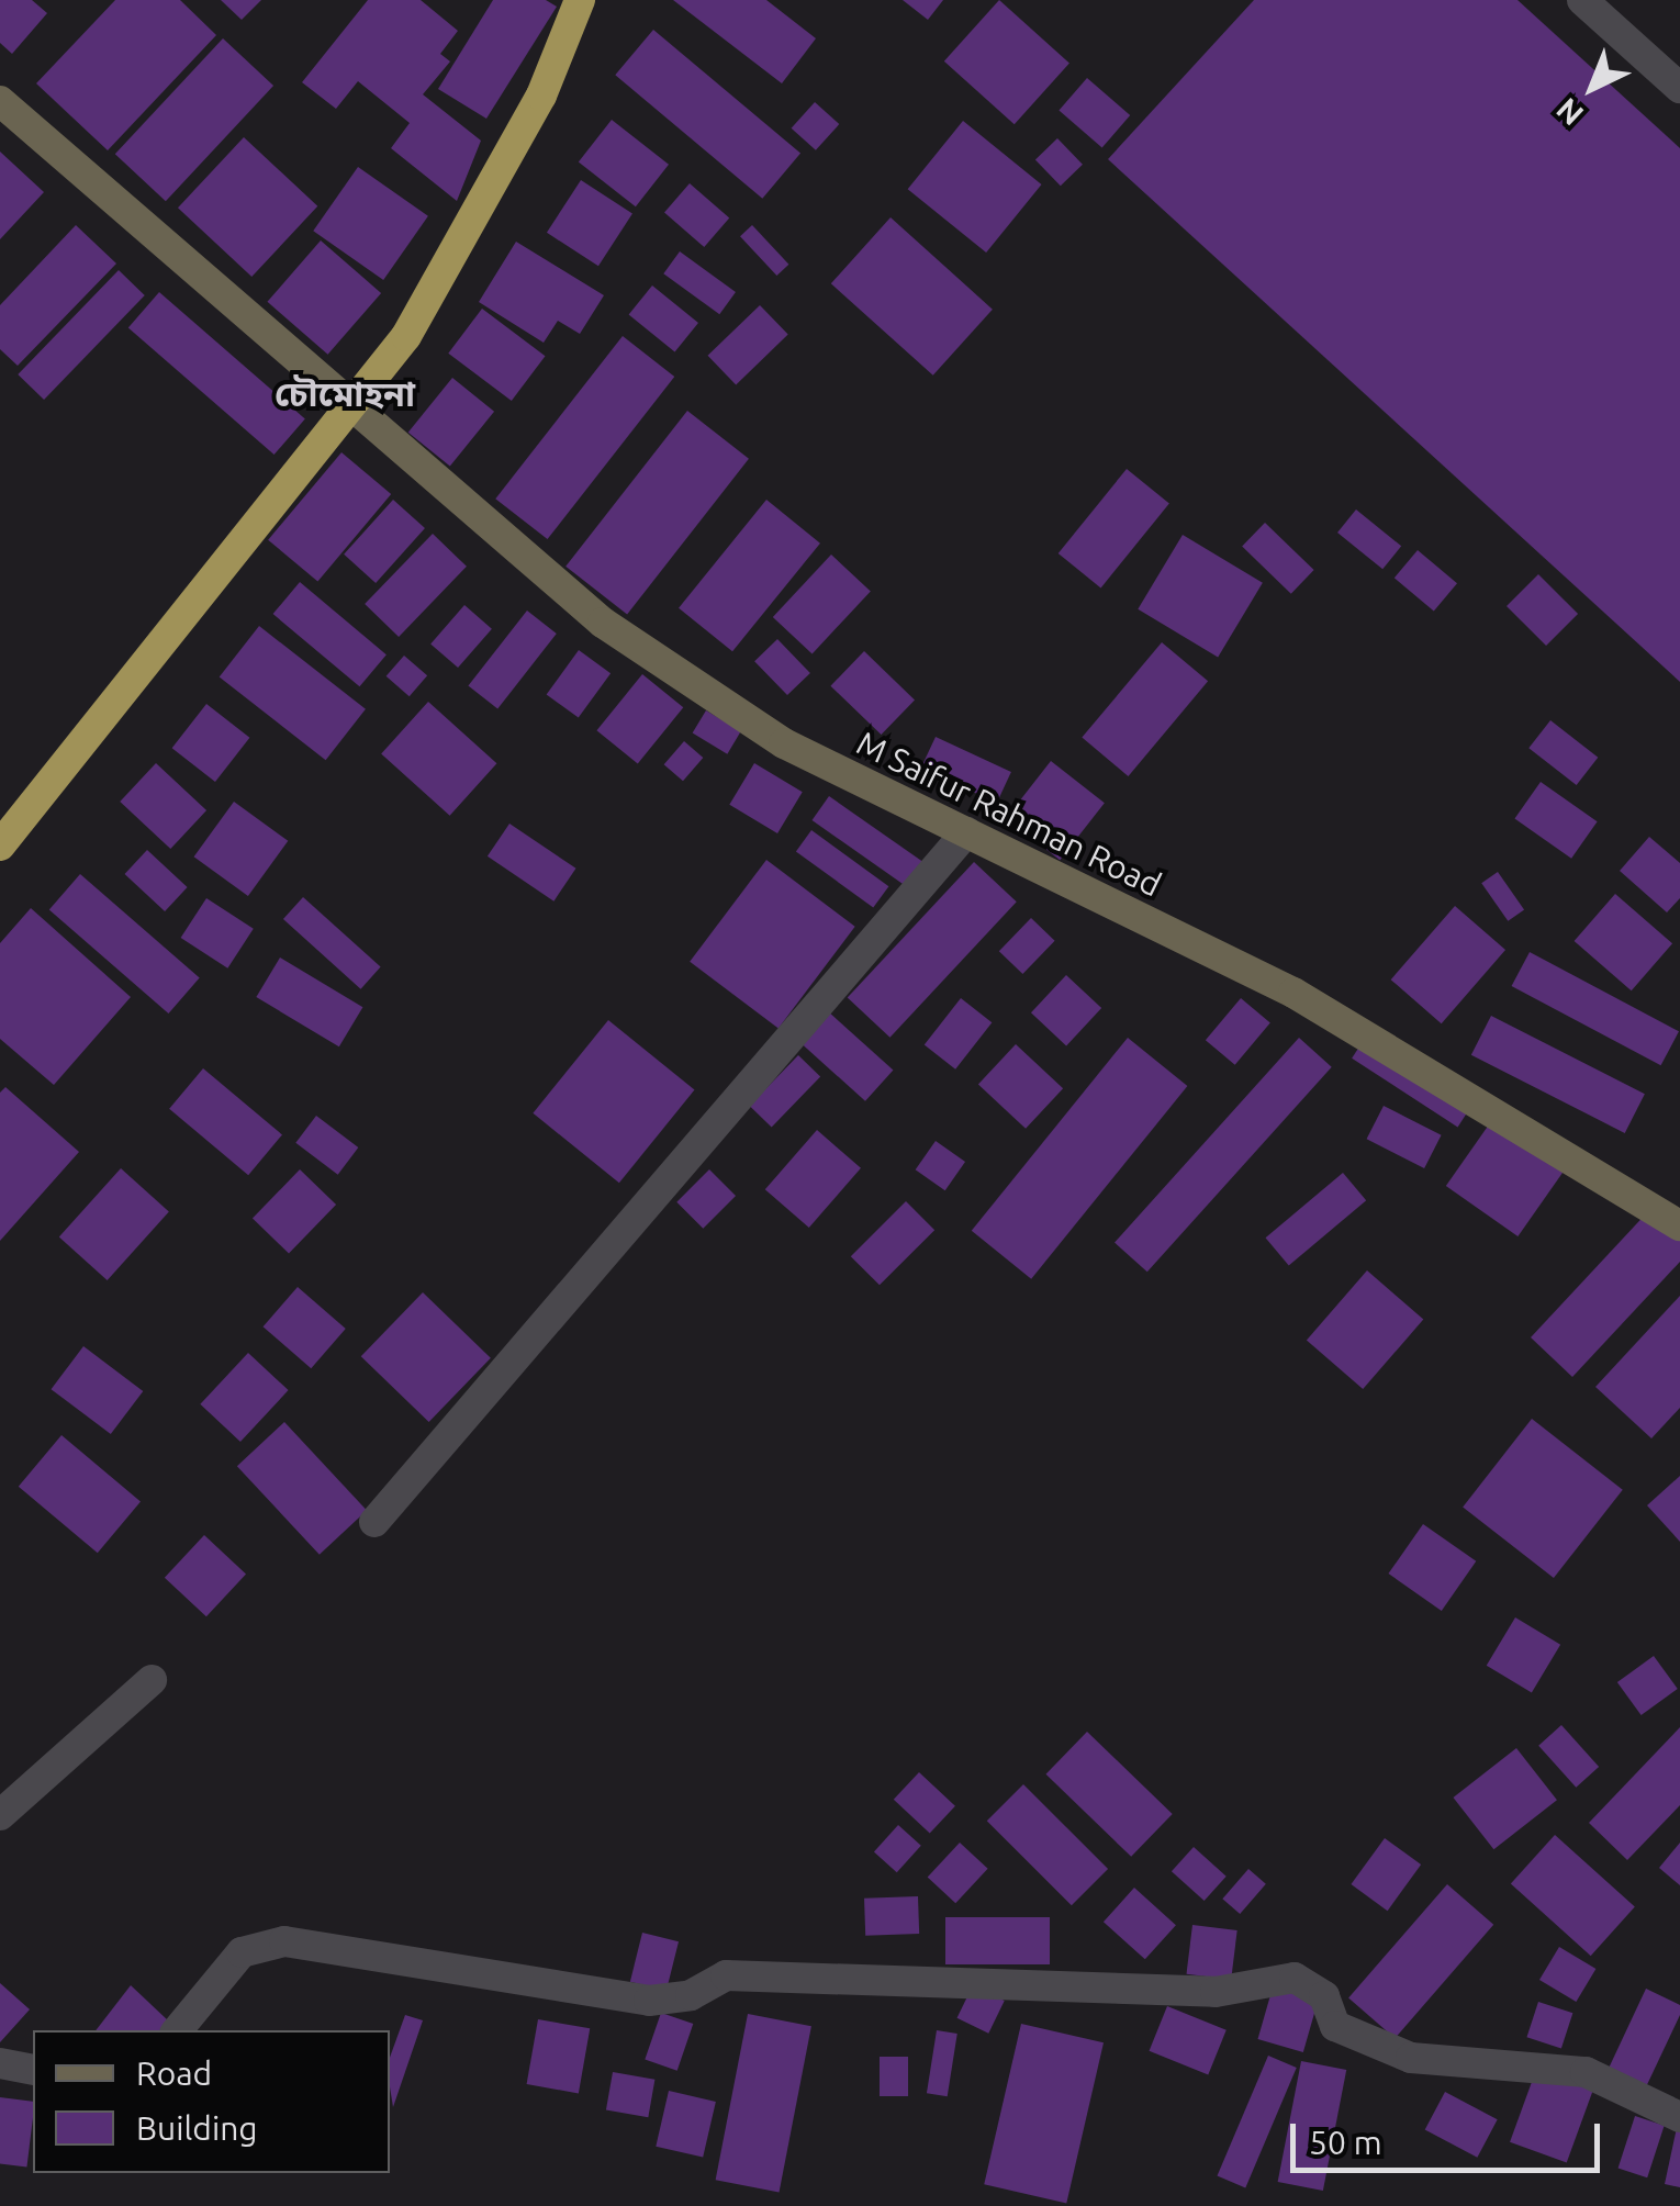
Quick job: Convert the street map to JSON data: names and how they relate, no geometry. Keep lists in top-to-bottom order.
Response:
{
  "streets": {
    "main road": ["M Saifur Rahman Road"]
  },
  "districts": ["চৌমোহনা"],
  "legend": ["Road", "Building"],
  "scale_bar": "50 m",
  "north": "bottom left"
}
